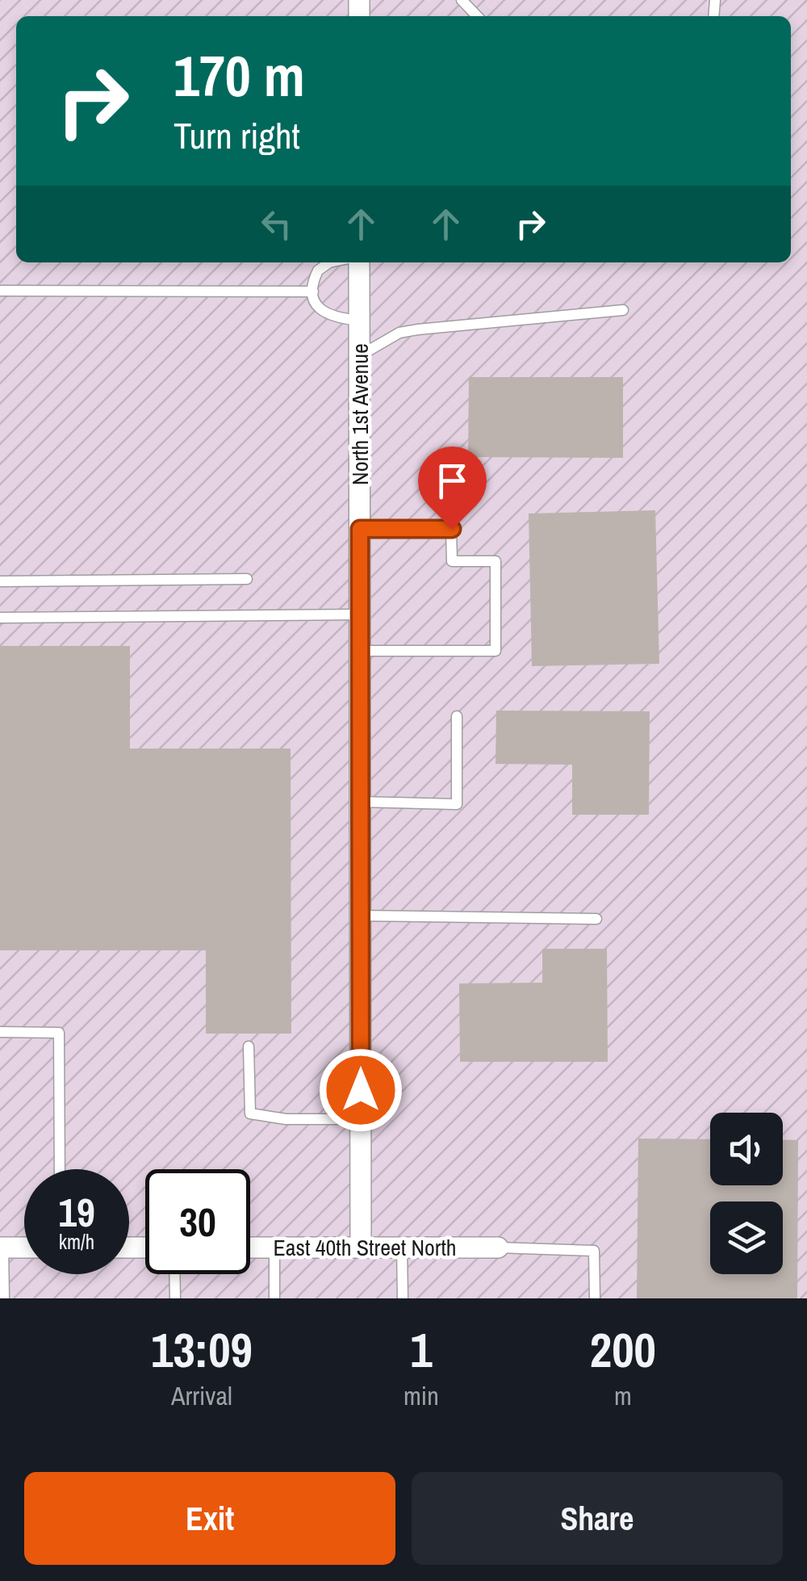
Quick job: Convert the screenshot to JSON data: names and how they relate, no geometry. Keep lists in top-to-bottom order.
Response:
{
  "streets": {
    "street": ["North 1st Avenue", "East 40th Street North"]
  },
  "crossings": [
    ["North 1st Avenue", "East 40th Street North"]
  ],
  "page": {
    "turn": ["170 m", "Turn right"],
    "speed": "19 km/h",
    "limit": "30",
    "eta": [
      "13:09",
      "Arrival",
      "1",
      "min",
      "200",
      "m"
    ],
    "buttons": ["Exit", "Share"]
  }
}
